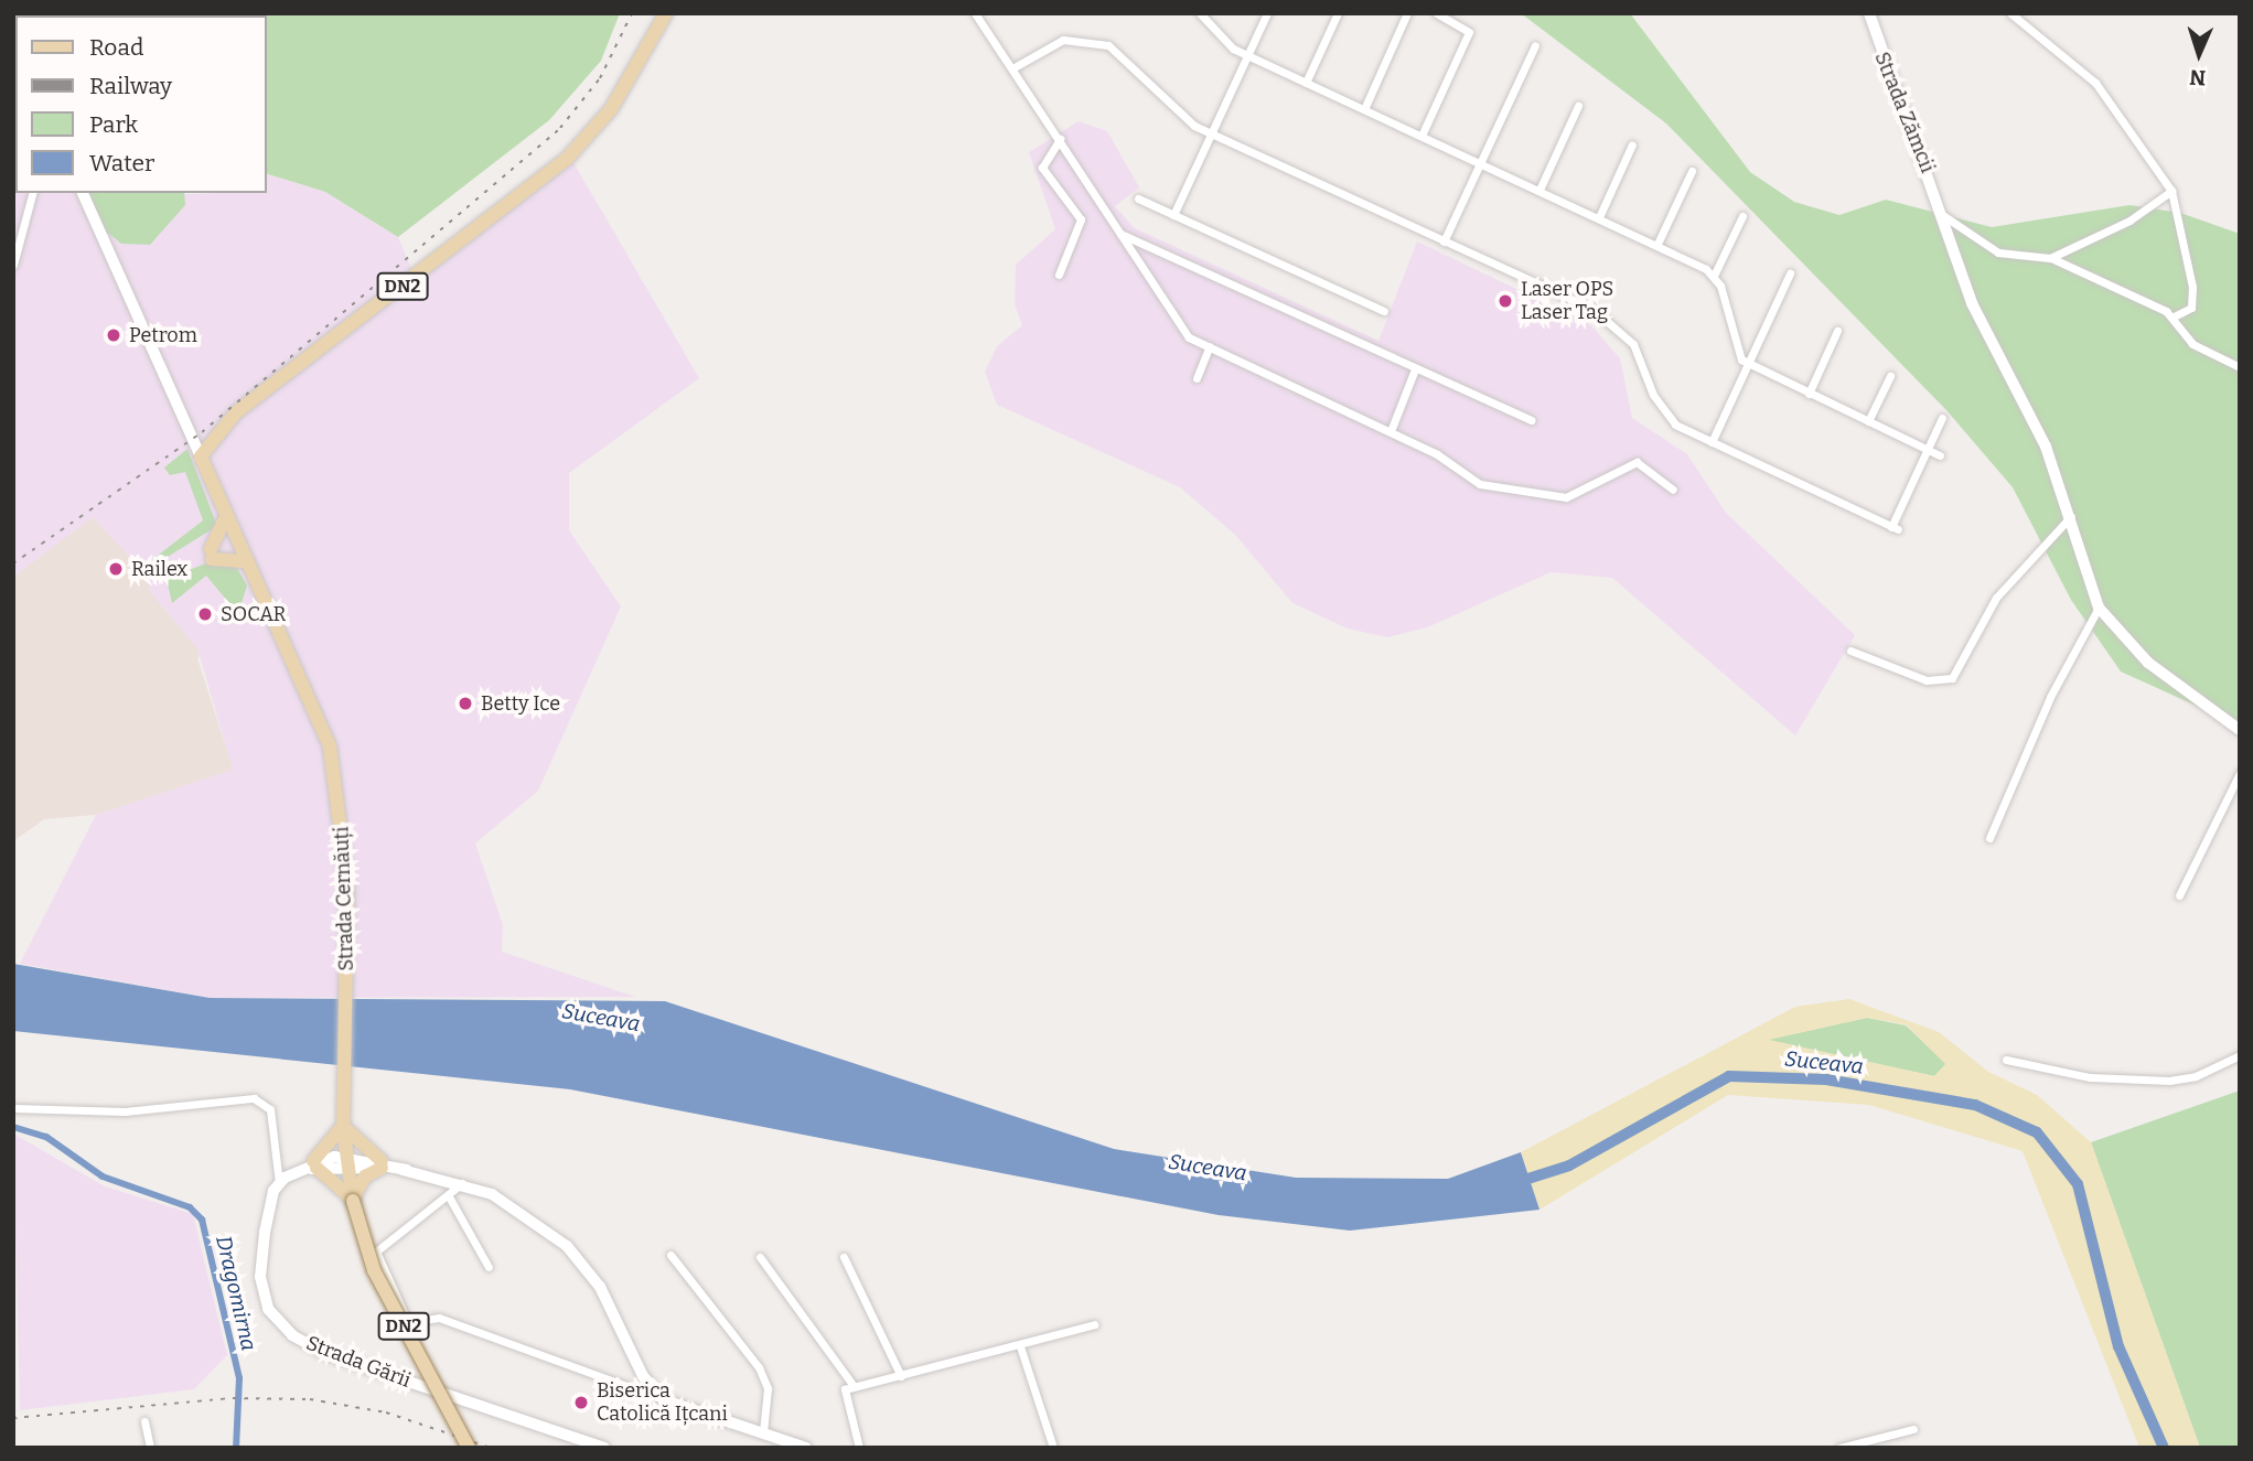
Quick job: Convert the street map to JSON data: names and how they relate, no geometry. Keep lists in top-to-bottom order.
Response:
{
  "streets": {
    "main road": ["Strada Zămcii", "DN2", "Strada Cernăuți"],
    "street": ["Strada Gării"]
  },
  "crossings": [
    ["DN2", "Strada Cernăuți"]
  ],
  "water": ["Suceava", "Dragomirna"],
  "places": [
    "Laser OPS Laser Tag",
    "Petrom",
    "Railex",
    "SOCAR",
    "Betty Ice",
    "Biserica Catolică Ițcani"
  ],
  "legend": [
    "Road",
    "Railway",
    "Park",
    "Water"
  ],
  "north": "bottom"
}
